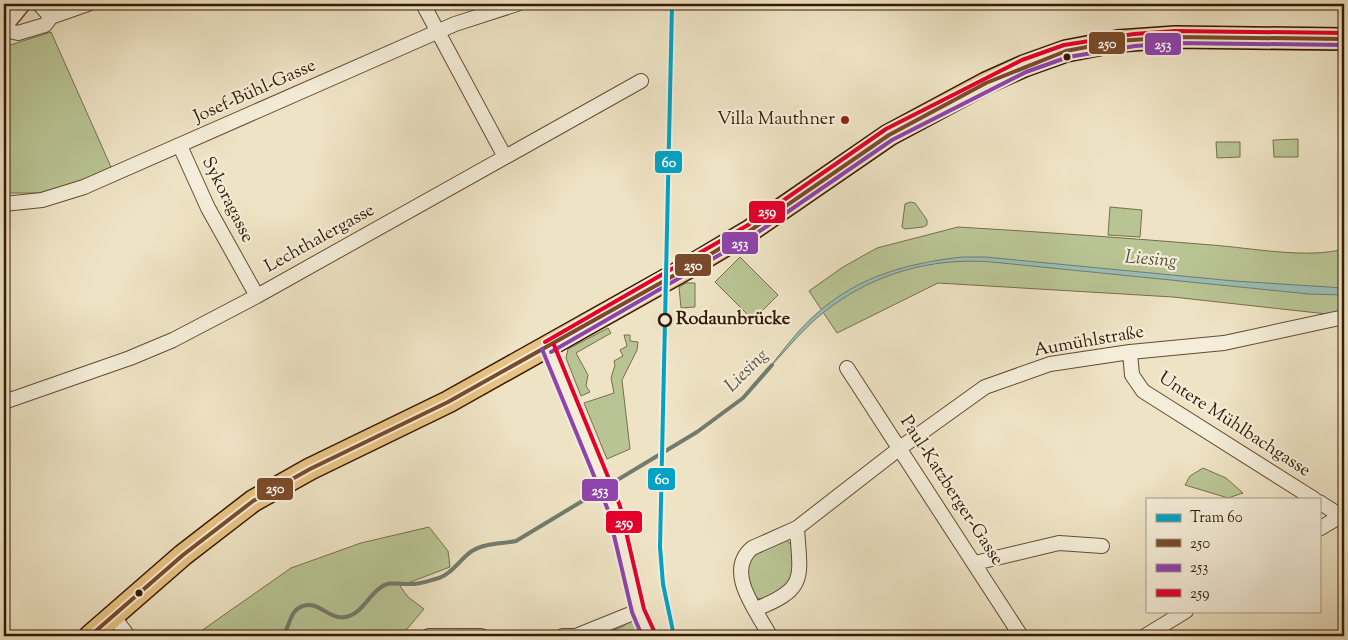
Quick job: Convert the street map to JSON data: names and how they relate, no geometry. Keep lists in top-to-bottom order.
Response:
{
  "streets": {
    "street": [
      "Josef-Bühl-Gasse",
      "Sykoragasse",
      "Lechthalergasse",
      "Aumühlstraße",
      "Untere Mühlbachgasse",
      "Paul-Katzberger-Gasse"
    ]
  },
  "crossings": [
    ["Josef-Bühl-Gasse", "Sykoragasse"],
    ["Sykoragasse", "Lechthalergasse"],
    ["Aumühlstraße", "Untere Mühlbachgasse"],
    ["Aumühlstraße", "Paul-Katzberger-Gasse"]
  ],
  "water": ["Liesing"],
  "places": ["Villa Mauthner", "Rodaunbrücke"],
  "lines": [
    "tram line 60",
    "transit line 259",
    "transit line 250",
    "transit line 253"
  ],
  "legend": [
    "Tram 60",
    "250",
    "253",
    "259"
  ]
}
